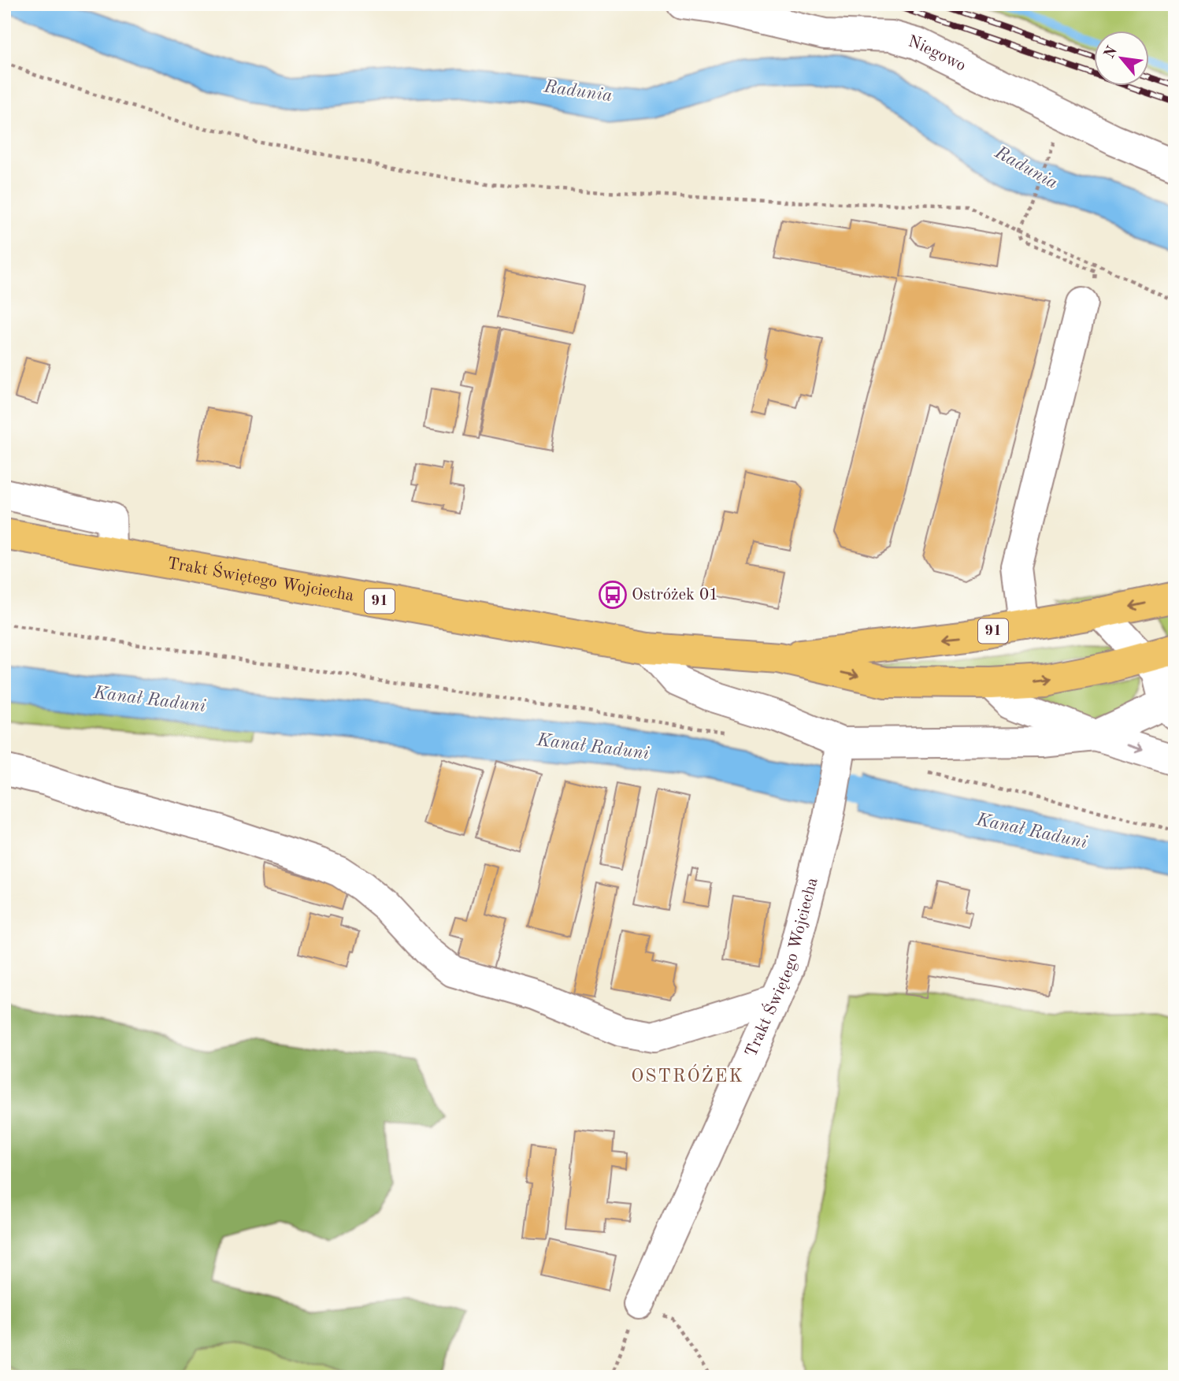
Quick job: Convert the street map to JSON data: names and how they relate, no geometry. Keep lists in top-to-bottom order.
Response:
{
  "streets": {
    "main road": ["Trakt Świętego Wojciecha", "91"],
    "street": ["Niegowo"]
  },
  "districts": ["OSTRÓŻEK"],
  "water": ["Radunia", "Kanał Raduni"],
  "places": {
    "bus stop": ["Ostróżek 01"]
  },
  "north": "top left"
}
